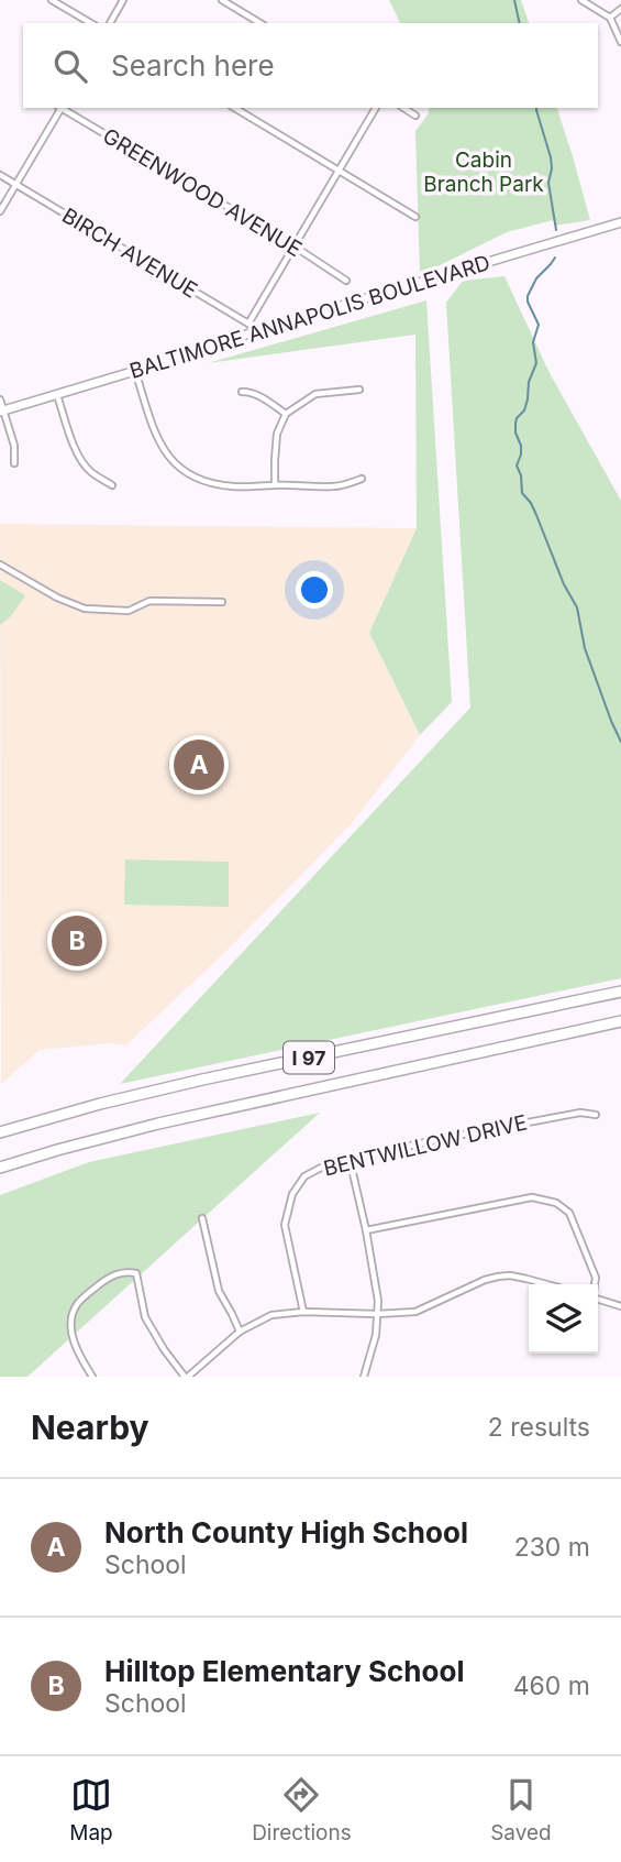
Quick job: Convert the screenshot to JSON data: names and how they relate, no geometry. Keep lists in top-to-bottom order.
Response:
{
  "streets": {
    "highway": ["I 97"],
    "main road": ["BALTIMORE ANNAPOLIS BOULEVARD"],
    "street": ["GREENWOOD AVENUE", "BIRCH AVENUE", "BENTWILLOW DRIVE"]
  },
  "crossings": [
    ["BIRCH AVENUE", "BALTIMORE ANNAPOLIS BOULEVARD"]
  ],
  "parks": ["Cabin Branch Park"],
  "page": {
    "search": "Search here",
    "pins": ["A", "B"],
    "heading": ["Nearby", "2 results"],
    "list": [
      {
        "mark": "A",
        "name": "North County High School",
        "note": "School",
        "value": "230 m"
      },
      {
        "mark": "B",
        "name": "Hilltop Elementary School",
        "note": "School",
        "value": "460 m"
      }
    ],
    "nav": ["Map", "Directions", "Saved"]
  }
}
